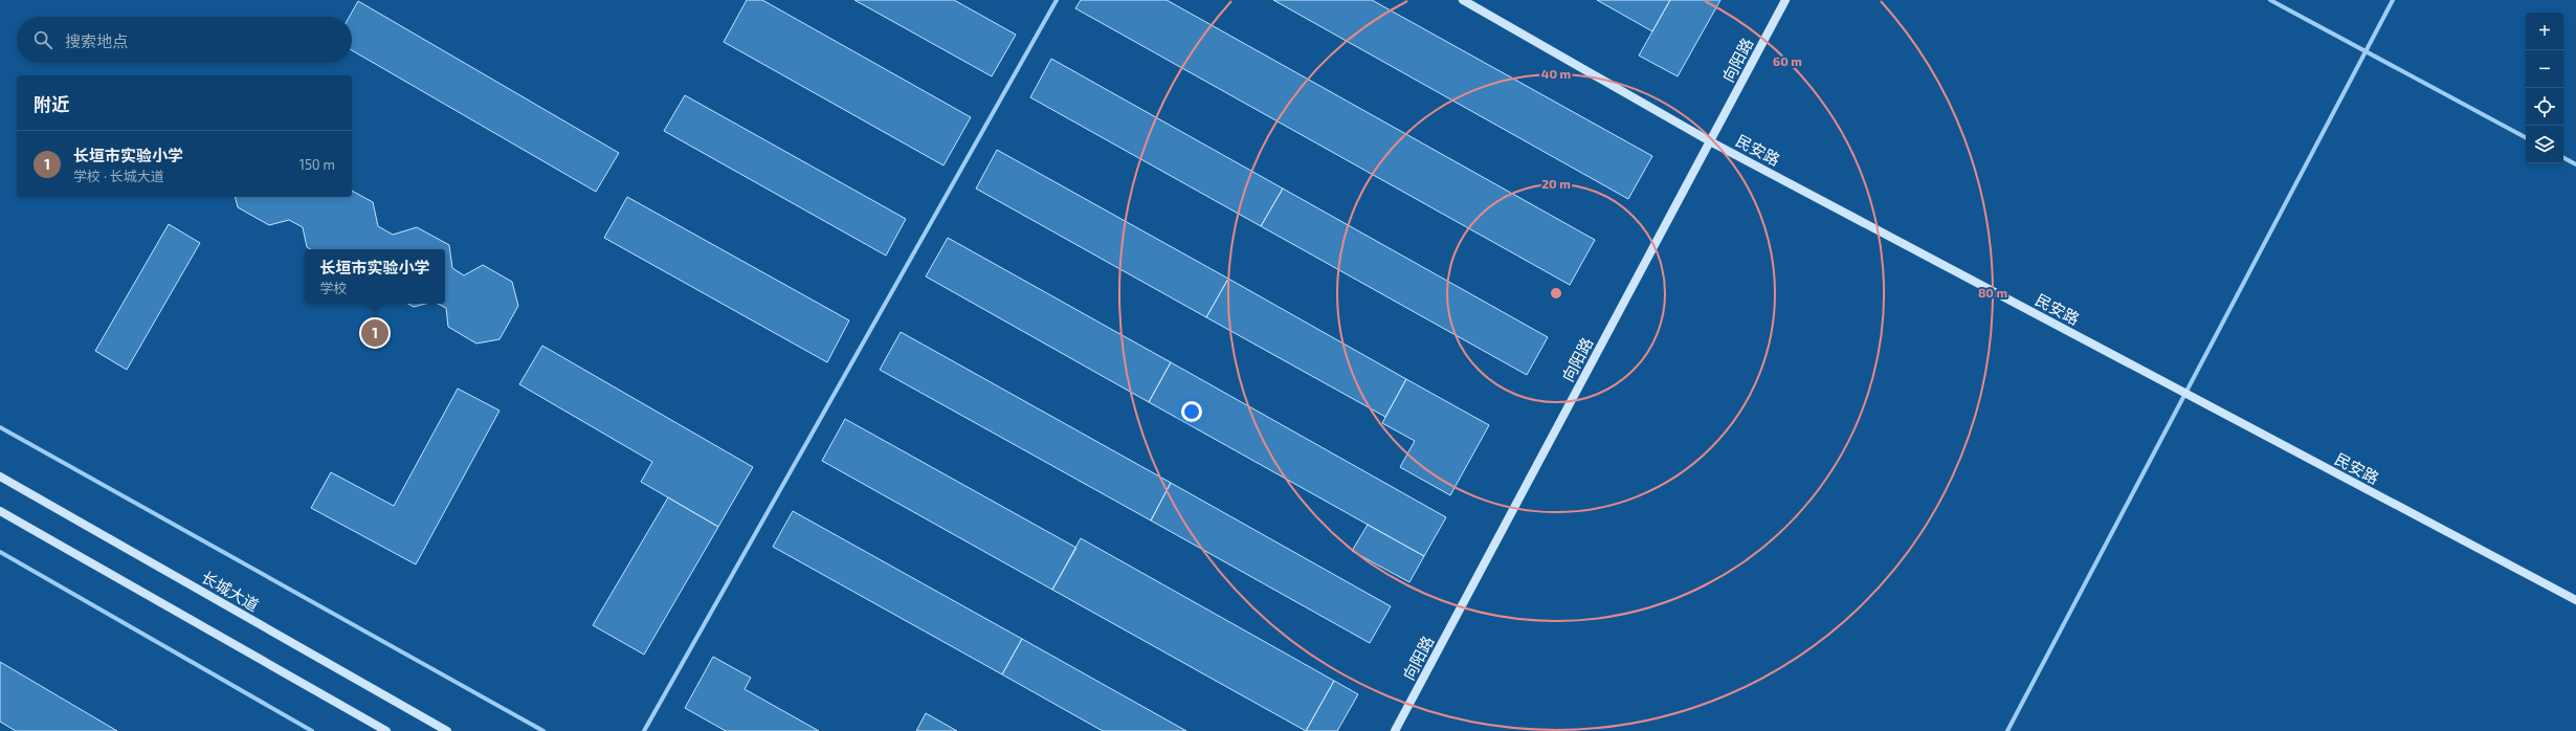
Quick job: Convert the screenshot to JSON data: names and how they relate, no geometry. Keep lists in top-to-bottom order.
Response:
{
  "streets": {
    "street": ["向阳路", "民安路", "长城大道"]
  },
  "crossings": [
    ["向阳路", "民安路"]
  ],
  "page": {
    "map_buttons": ["+", "−"],
    "search": "搜索地点",
    "heading": "附近",
    "list": [
      {
        "mark": "1",
        "name": "长垣市实验小学",
        "note": "学校 · 长城大道",
        "value": "150 m"
      }
    ],
    "popup": ["长垣市实验小学", "学校"],
    "pins": "1"
  },
  "rings": [
    "60 m",
    "40 m",
    "20 m",
    "80 m"
  ]
}
